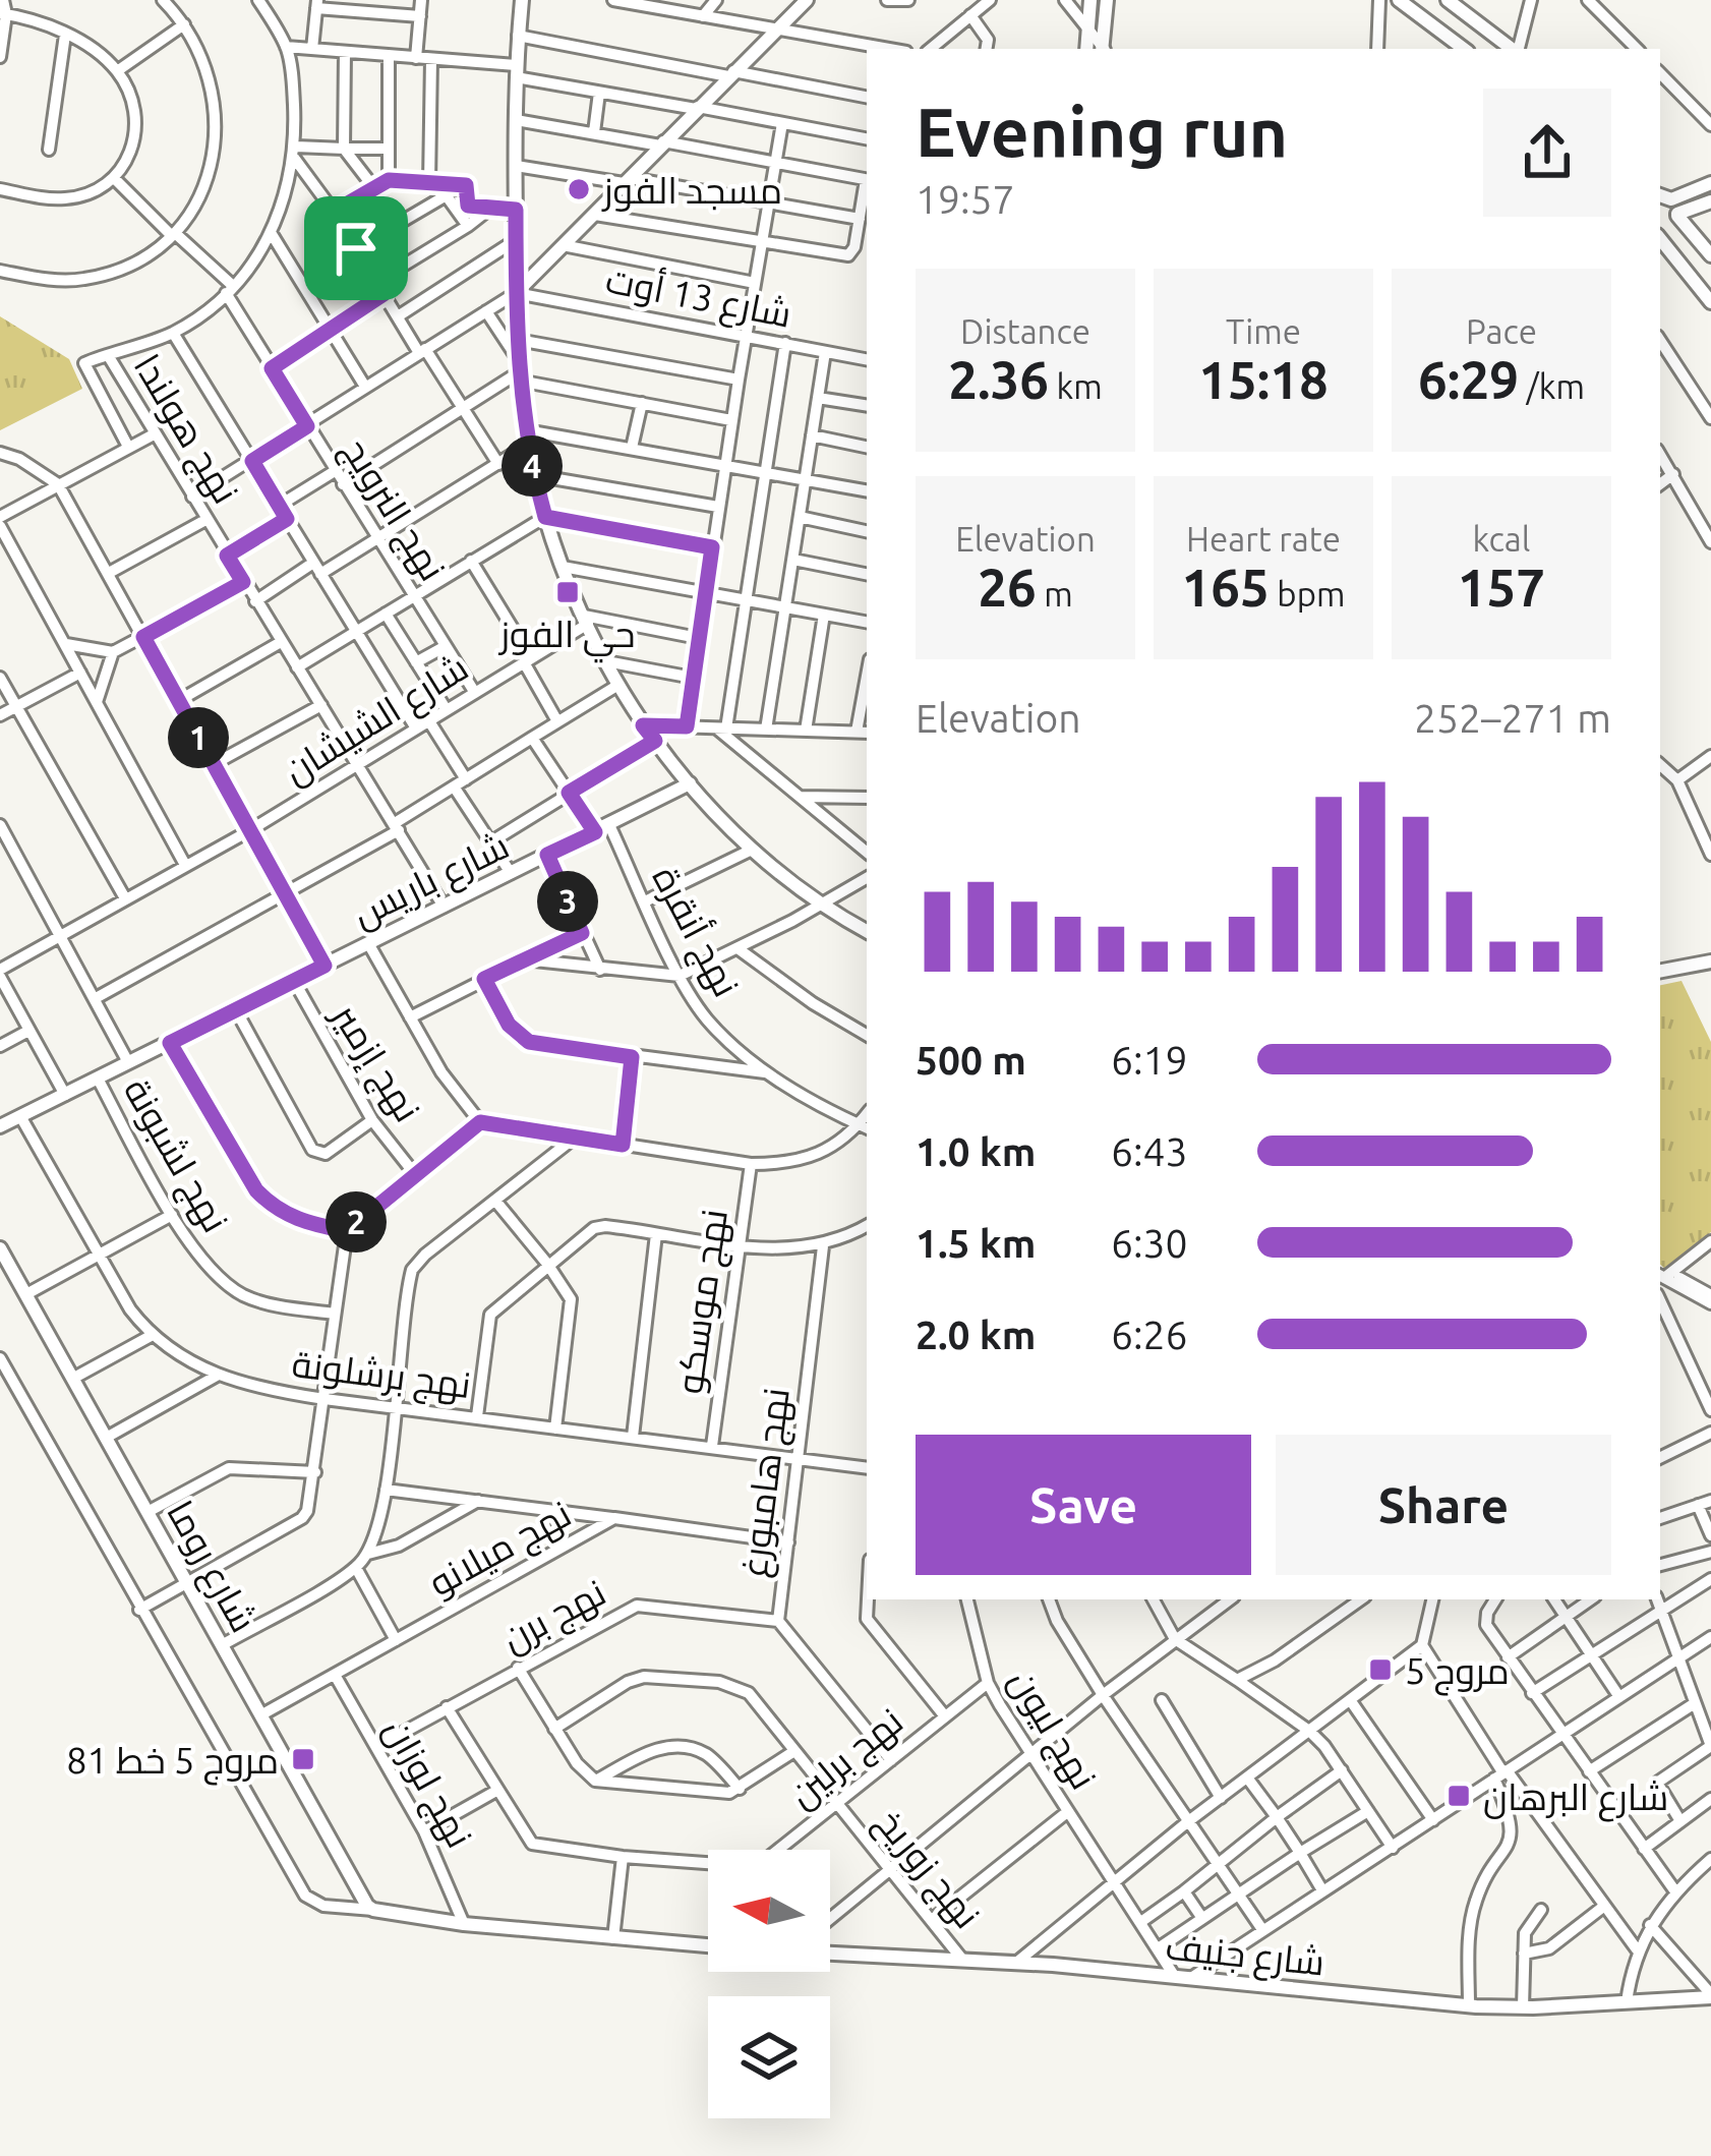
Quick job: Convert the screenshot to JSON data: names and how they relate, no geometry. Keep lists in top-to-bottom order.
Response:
{
  "streets": {
    "street": [
      "شارع 13 أوت",
      "نهج هولندا",
      "نهج النرويج",
      "شارع الشيشان",
      "شارع باريس",
      "نهج أنقرة",
      "نهج إزمير",
      "نهج لشبونة",
      "نهج موسكو",
      "نهج برشلونة",
      "نهج هامبورغ",
      "نهج ميلانو",
      "شارع روما",
      "نهج برن",
      "نهج ليون",
      "نهج برلين",
      "نهج لوزان",
      "نهج زوريخ",
      "شارع جنيف"
    ]
  },
  "crossings": [
    ["نهج هولندا", "شارع الشيشان"],
    ["نهج هولندا", "شارع باريس"],
    ["نهج النرويج", "شارع الشيشان"],
    ["شارع باريس", "نهج أنقرة"],
    ["شارع باريس", "نهج إزمير"],
    ["شارع باريس", "نهج لشبونة"],
    ["شارع باريس", "نهج برشلونة"],
    ["نهج موسكو", "نهج برشلونة"],
    ["نهج برشلونة", "نهج هامبورغ"],
    ["نهج هامبورغ", "نهج ميلانو"],
    ["نهج هامبورغ", "نهج برن"],
    ["نهج هامبورغ", "نهج برلين"],
    ["نهج ميلانو", "شارع روما"],
    ["نهج ميلانو", "نهج لوزان"],
    ["نهج برن", "نهج برلين"],
    ["نهج برن", "نهج لوزان"],
    ["نهج ليون", "نهج برلين"],
    ["نهج ليون", "شارع جنيف"],
    ["نهج برلين", "نهج زوريخ"],
    ["نهج زوريخ", "شارع جنيف"]
  ],
  "places": {
    "other": ["مسجد الفوز"],
    "transit": [
      "حي الفوز",
      "مروج 5",
      "مروج 5 خط 81",
      "شارع البرهان"
    ]
  },
  "north": "left",
  "page": {
    "heading": ["Evening run", "19:57"],
    "stats": [
      ["Distance", "2.36 km"],
      ["Time", "15:18"],
      ["Pace", "6:29 /km"],
      ["Elevation", "26 m"],
      ["Heart rate", "165 bpm"],
      ["kcal", "157"]
    ],
    "pins": [
      "4",
      "1",
      "3",
      "2"
    ],
    "chart": ["Elevation", "252–271 m"],
    "list": [
      {
        "name": "500 m",
        "note": "6:19"
      },
      {
        "name": "1.0 km",
        "note": "6:43"
      },
      {
        "name": "1.5 km",
        "note": "6:30"
      },
      {
        "name": "2.0 km",
        "note": "6:26"
      }
    ],
    "buttons": ["Save", "Share"]
  }
}
